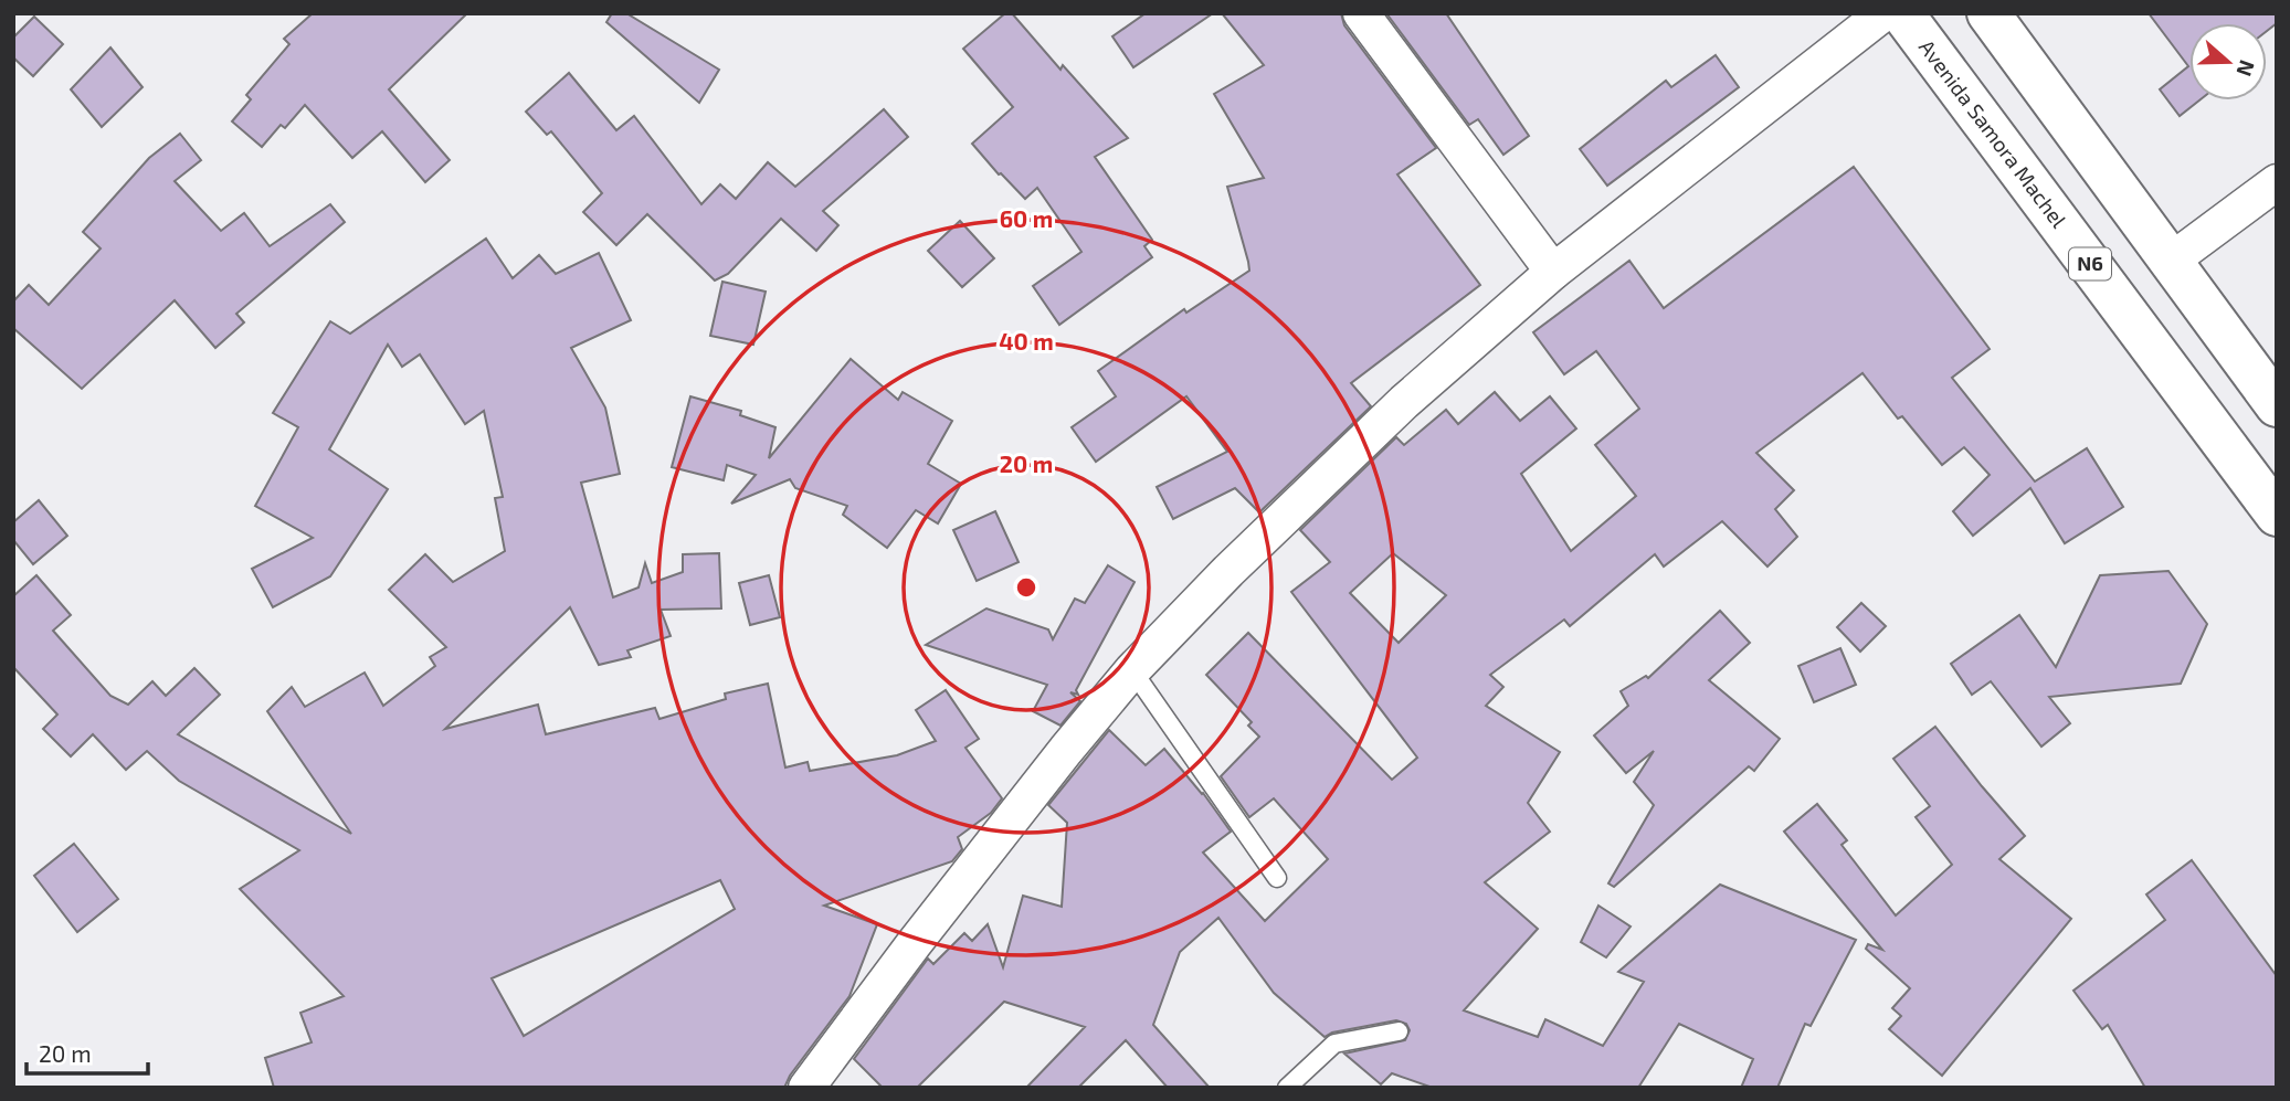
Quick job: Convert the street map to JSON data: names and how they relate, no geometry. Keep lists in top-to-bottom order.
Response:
{
  "streets": {
    "highway": ["Avenida Samora Machel", "N6"]
  },
  "scale_bar": "20 m",
  "north": "right",
  "rings": ["60 m", "40 m", "20 m"]
}
